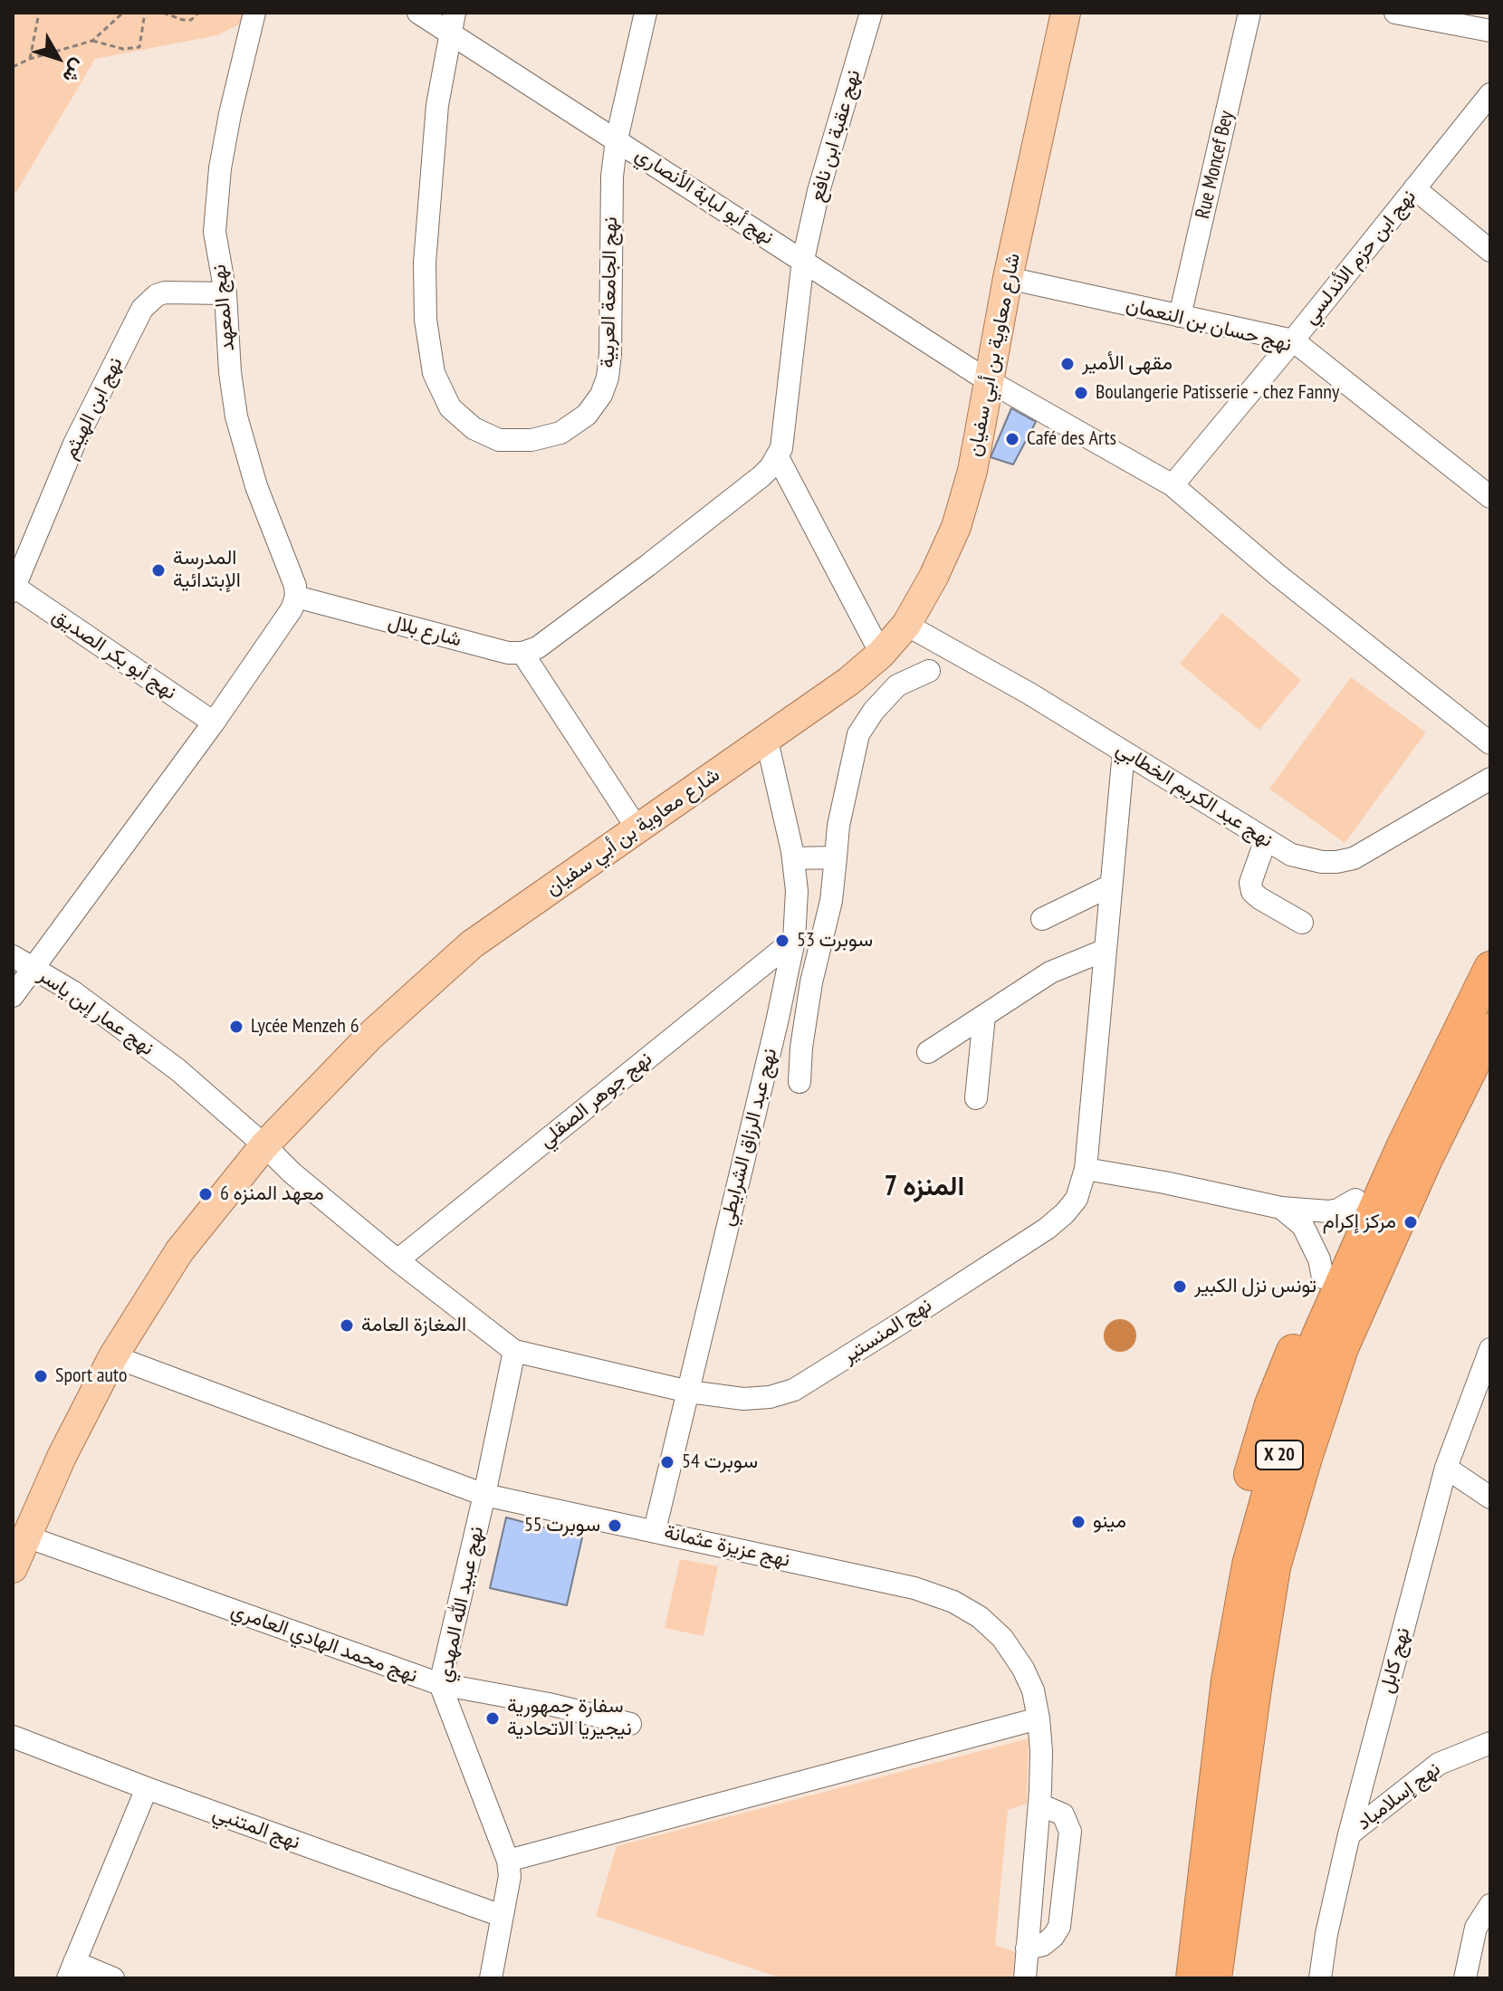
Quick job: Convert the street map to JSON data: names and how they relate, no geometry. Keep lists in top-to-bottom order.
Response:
{
  "streets": {
    "highway": ["X 20"],
    "main road": ["شارع معاوية بن أبي سفيان"],
    "street": [
      "نهج عقبة ابن نافع",
      "Rue Moncef Bey",
      "نهج أبو لبابة الأنصاري",
      "نهج ابن حزم الأندلسي",
      "نهج الجامعة العربية",
      "نهج المعهد",
      "نهج حسان بن النعمان",
      "نهج ابن الهيثم",
      "شارع بلال",
      "نهج أبو بكر الصديق",
      "نهج عبد الكريم الخطابي",
      "نهج عمار إبن ياسر",
      "نهج جوهر الصقلي",
      "نهج عبد الرزاق الشرايطي",
      "نهج المنستير",
      "نهج عزيزة عثمانة",
      "نهج عبيد الله المهدي",
      "نهج محمد الهادي العامري",
      "نهج كابل",
      "نهج إسلامباد",
      "نهج المتنبي"
    ]
  },
  "crossings": [
    ["نهج عقبة ابن نافع", "نهج أبو لبابة الأنصاري"],
    ["Rue Moncef Bey", "نهج حسان بن النعمان"],
    ["نهج أبو لبابة الأنصاري", "نهج ابن حزم الأندلسي"],
    ["نهج أبو لبابة الأنصاري", "نهج الجامعة العربية"],
    ["نهج أبو لبابة الأنصاري", "شارع معاوية بن أبي سفيان"],
    ["نهج ابن حزم الأندلسي", "نهج حسان بن النعمان"],
    ["نهج المعهد", "نهج ابن الهيثم"],
    ["نهج المعهد", "شارع بلال"],
    ["نهج حسان بن النعمان", "شارع معاوية بن أبي سفيان"],
    ["شارع معاوية بن أبي سفيان", "نهج عبد الكريم الخطابي"],
    ["شارع معاوية بن أبي سفيان", "نهج عمار إبن ياسر"],
    ["شارع معاوية بن أبي سفيان", "نهج عبد الرزاق الشرايطي"],
    ["شارع معاوية بن أبي سفيان", "نهج المنستير"],
    ["شارع معاوية بن أبي سفيان", "نهج عزيزة عثمانة"],
    ["شارع معاوية بن أبي سفيان", "نهج محمد الهادي العامري"],
    ["نهج ابن الهيثم", "نهج أبو بكر الصديق"],
    ["نهج عبد الكريم الخطابي", "نهج المنستير"],
    ["نهج عمار إبن ياسر", "نهج المنستير"],
    ["نهج جوهر الصقلي", "نهج عبد الرزاق الشرايطي"],
    ["نهج جوهر الصقلي", "نهج المنستير"],
    ["نهج عبد الرزاق الشرايطي", "نهج المنستير"],
    ["نهج عبد الرزاق الشرايطي", "نهج عزيزة عثمانة"],
    ["نهج المنستير", "نهج عبيد الله المهدي"],
    ["نهج عزيزة عثمانة", "نهج عبيد الله المهدي"],
    ["نهج عبيد الله المهدي", "نهج محمد الهادي العامري"],
    ["نهج عبيد الله المهدي", "نهج المتنبي"],
    ["نهج كابل", "نهج إسلامباد"]
  ],
  "districts": ["المنزه 7"],
  "places": [
    "مقهى الأمير",
    "Boulangerie Patisserie - chez Fanny",
    "Café des Arts",
    "المدرسة الإبتدائية",
    "سوبرت 53",
    "Lycée Menzeh 6",
    "معهد المنزه 6",
    "مركز إكرام",
    "تونس نزل الكبير",
    "المغازة العامة",
    "Sport auto",
    "سوبرت 54",
    "مينو",
    "سوبرت 55",
    "سفارة جمهورية نيجيريا الاتحادية"
  ],
  "north": "bottom right"
}
